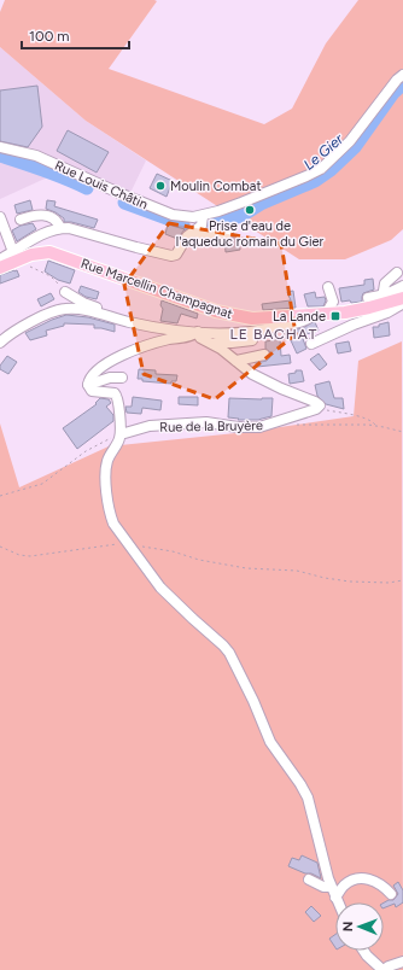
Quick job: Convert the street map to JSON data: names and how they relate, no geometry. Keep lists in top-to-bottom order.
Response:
{
  "streets": {
    "main road": ["Rue Marcellin Champagnat"],
    "street": ["Rue Louis Châtin", "Rue de la Bruyère"]
  },
  "districts": ["LE BACHAT"],
  "water": ["Le Gier"],
  "places": {
    "other": ["Moulin Combat", "Prise d'eau de l'aqueduc romain du Gier"],
    "transit": ["La Lande"]
  },
  "scale_bar": "100 m",
  "north": "left"
}
